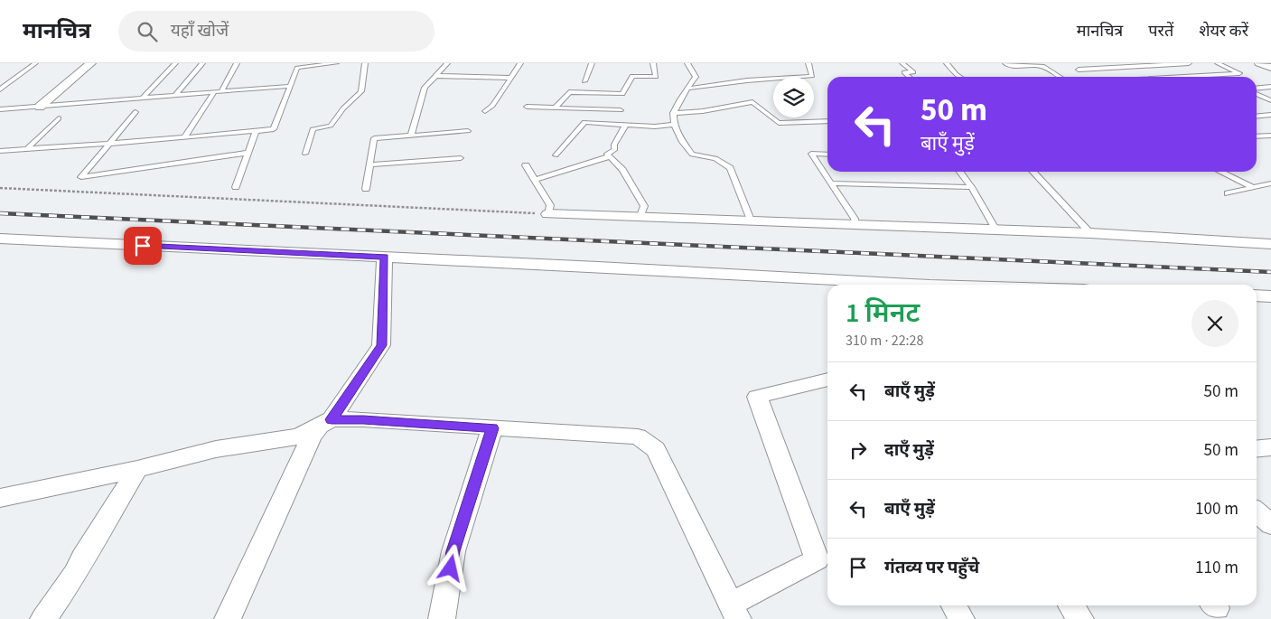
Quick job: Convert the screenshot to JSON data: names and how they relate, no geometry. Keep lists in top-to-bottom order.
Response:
{
  "page": {
    "header": "मानचित्र",
    "search": "यहाँ खोजें",
    "nav": ["मानचित्र", "परतें", "शेयर करें"],
    "turn": ["50 m", "बाएँ मुड़ें"],
    "heading": ["1 मिनट", "310 m · 22:28"],
    "list": [
      {
        "name": "बाएँ मुड़ें",
        "value": "50 m"
      },
      {
        "name": "दाएँ मुड़ें",
        "value": "50 m"
      },
      {
        "name": "बाएँ मुड़ें",
        "value": "100 m"
      },
      {
        "name": "गंतव्य पर पहुँचे",
        "value": "110 m"
      }
    ]
  }
}
